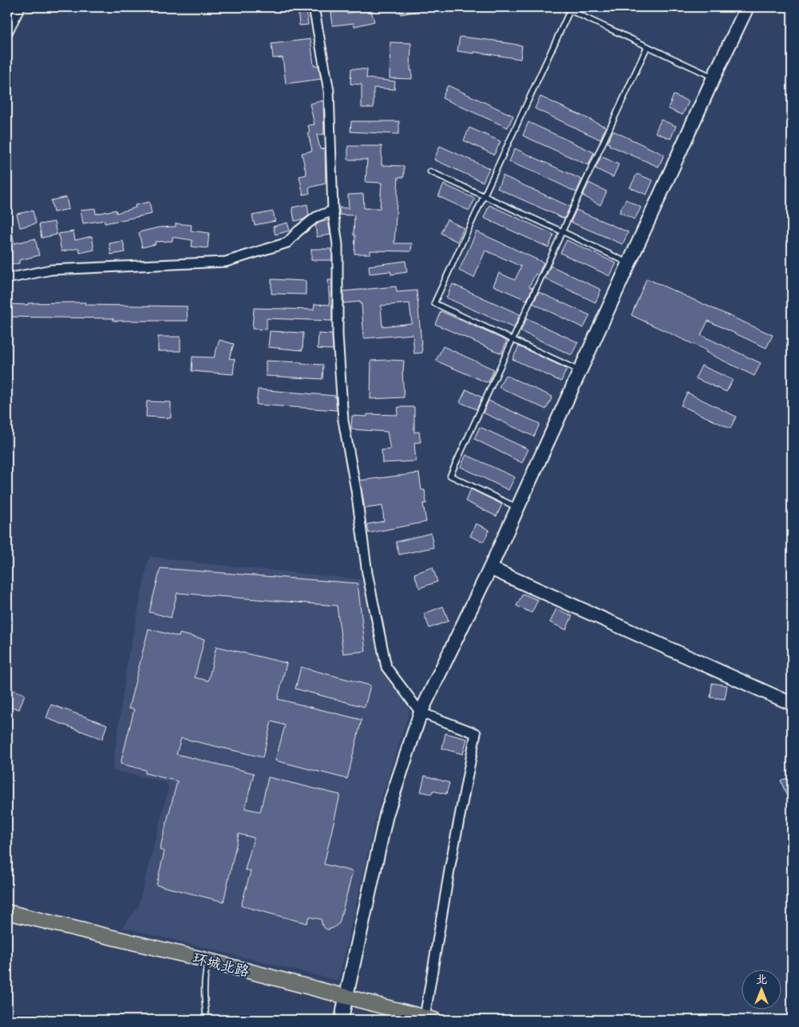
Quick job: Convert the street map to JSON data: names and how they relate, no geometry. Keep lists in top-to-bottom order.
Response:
{
  "streets": {
    "main road": ["环城北路"]
  },
  "north": "top"
}
